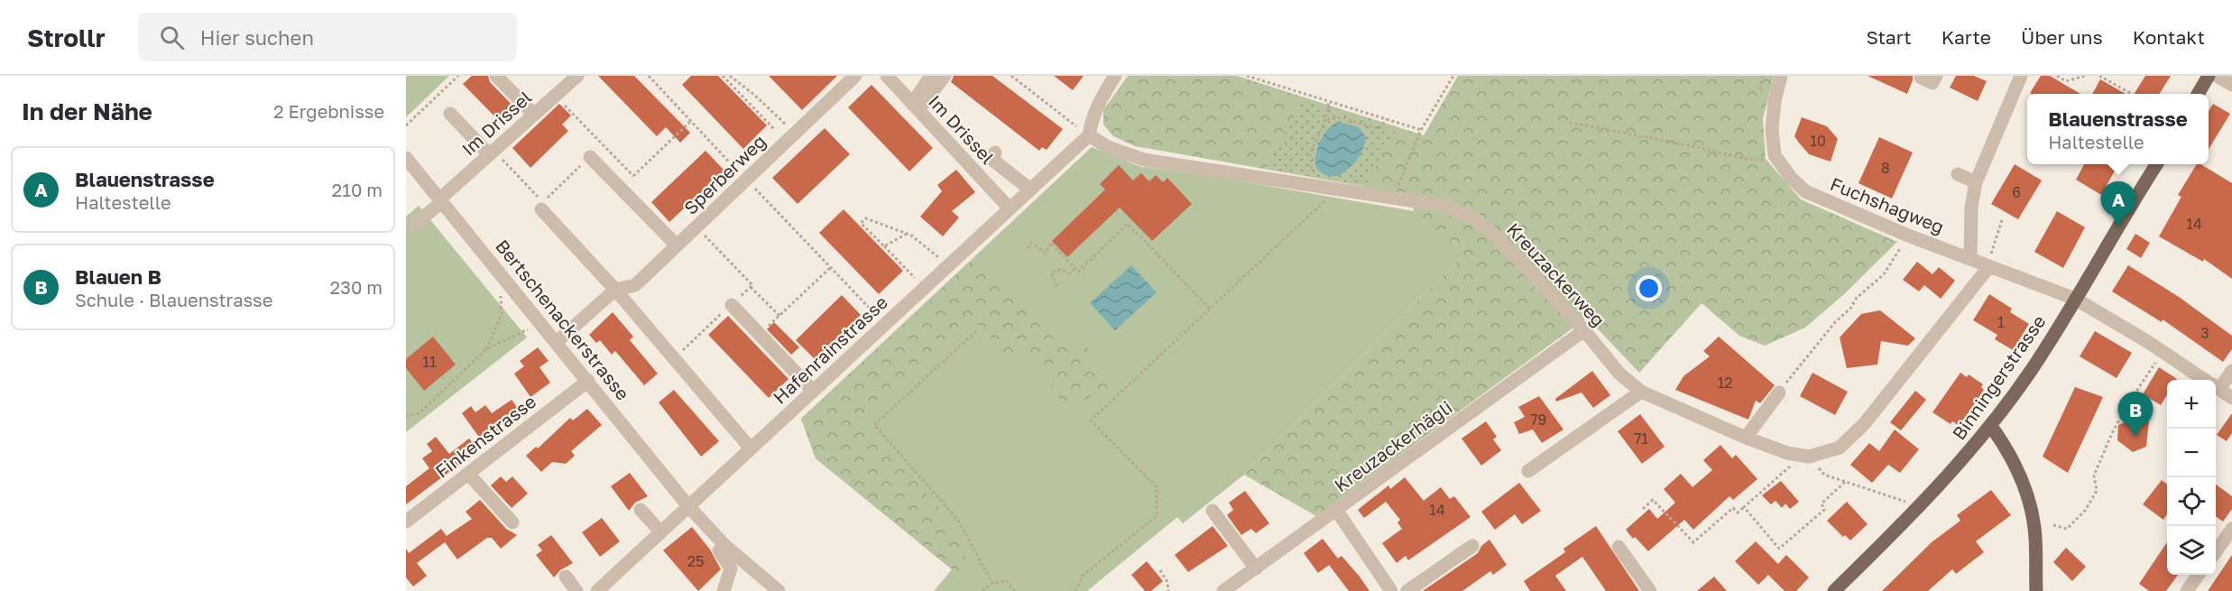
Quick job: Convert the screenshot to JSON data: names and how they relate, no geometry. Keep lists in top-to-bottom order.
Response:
{
  "streets": {
    "main road": ["Binningerstrasse"],
    "street": [
      "Im Drissel",
      "Sperberweg",
      "Fuchshagweg",
      "Kreuzackerweg",
      "Bertschenackerstrasse",
      "Hafenrainstrasse",
      "Finkenstrasse",
      "Kreuzackerhägli"
    ]
  },
  "crossings": [
    ["Im Drissel", "Bertschenackerstrasse"],
    ["Im Drissel", "Hafenrainstrasse"],
    ["Sperberweg", "Bertschenackerstrasse"],
    ["Fuchshagweg", "Kreuzackerweg"],
    ["Fuchshagweg", "Binningerstrasse"],
    ["Kreuzackerweg", "Hafenrainstrasse"],
    ["Kreuzackerweg", "Kreuzackerhägli"],
    ["Bertschenackerstrasse", "Hafenrainstrasse"],
    ["Bertschenackerstrasse", "Finkenstrasse"]
  ],
  "house_numbers": [
    "10",
    "8",
    "6",
    "14",
    "1",
    "3",
    "11",
    "12",
    "79",
    "71",
    "14",
    "25"
  ],
  "page": {
    "header": "Strollr",
    "search": "Hier suchen",
    "nav": [
      "Start",
      "Karte",
      "Über uns",
      "Kontakt"
    ],
    "heading": ["In der Nähe", "2 Ergebnisse"],
    "popup": ["Blauenstrasse", "Haltestelle"],
    "list": [
      {
        "mark": "A",
        "name": "Blauenstrasse",
        "note": "Haltestelle",
        "value": "210 m"
      },
      {
        "mark": "B",
        "name": "Blauen B",
        "note": "Schule · Blauenstrasse",
        "value": "230 m"
      }
    ],
    "pins": ["A", "B"],
    "map_buttons": ["+", "−"]
  }
}
